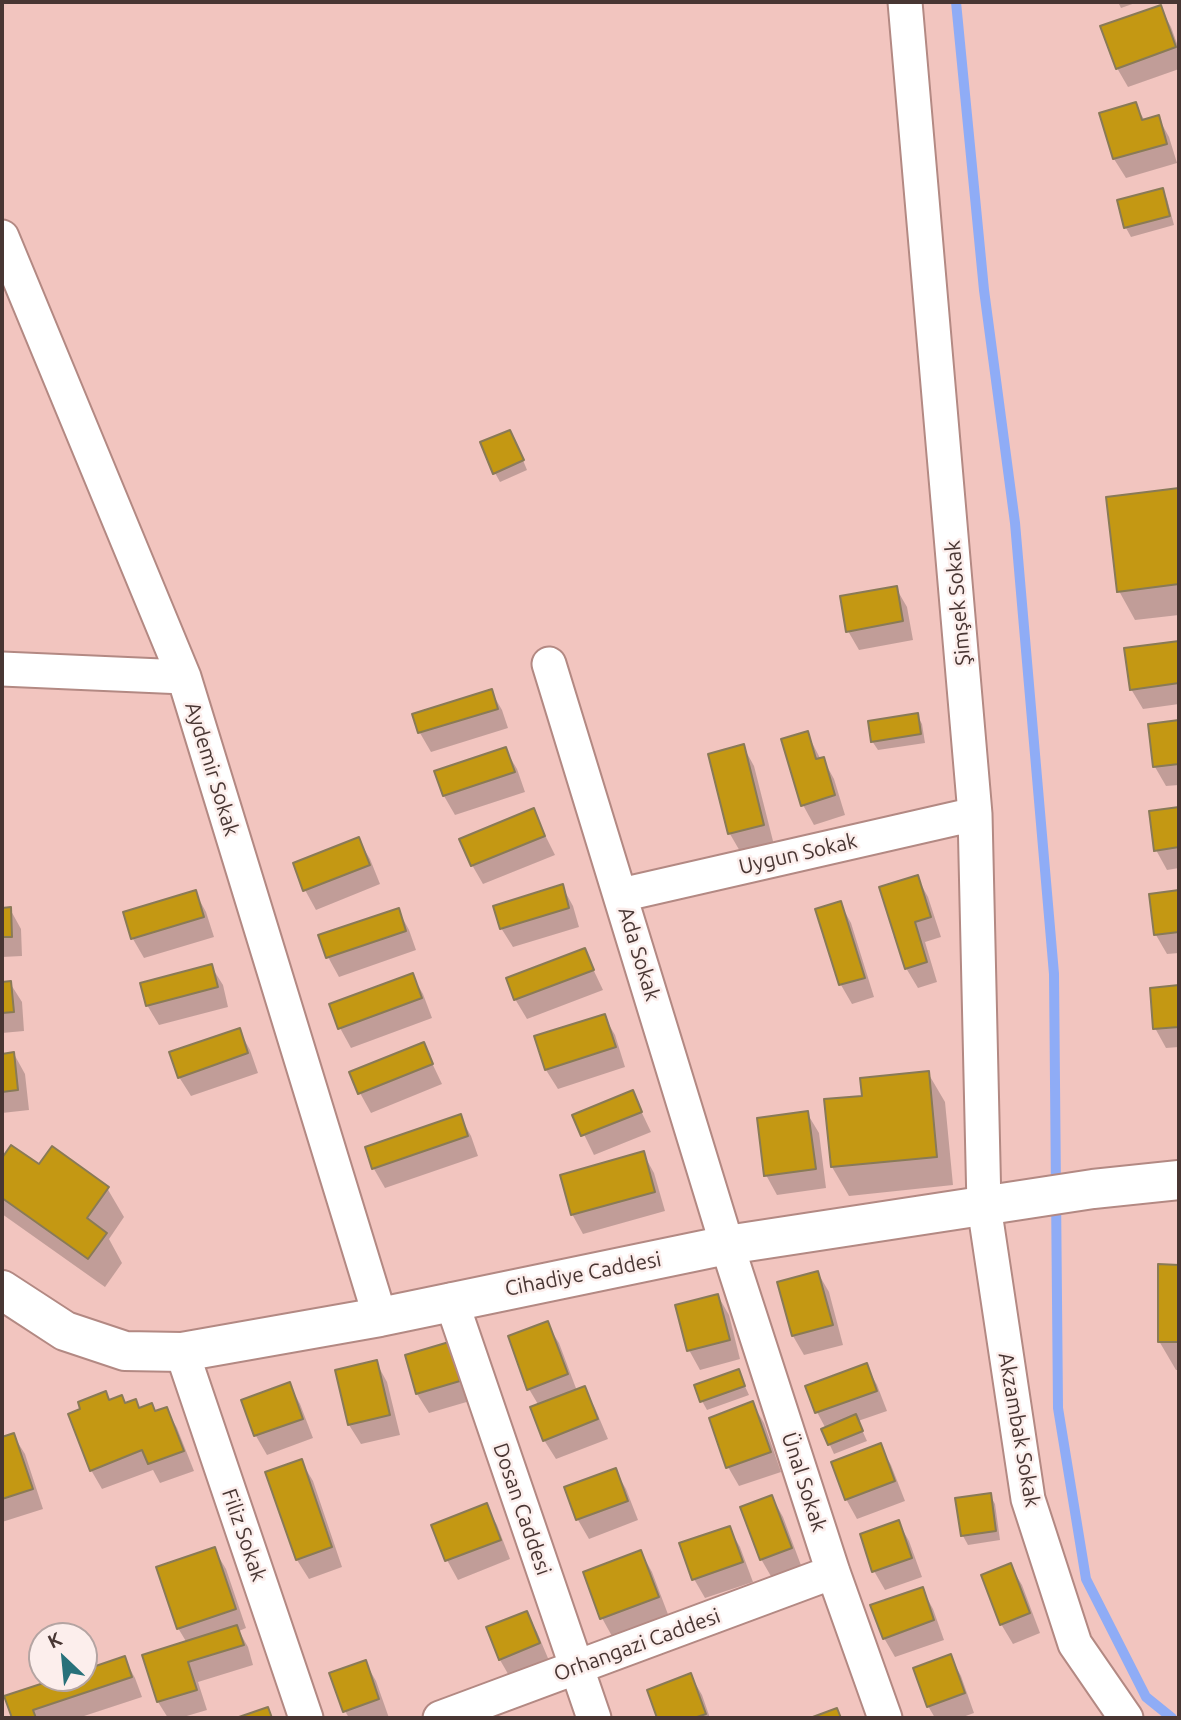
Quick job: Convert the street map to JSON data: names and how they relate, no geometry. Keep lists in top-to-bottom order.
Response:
{
  "streets": {
    "street": [
      "Şimşek Sokak",
      "Aydemir Sokak",
      "Uygun Sokak",
      "Ada Sokak",
      "Cihadiye Caddesi",
      "Akzambak Sokak",
      "Ünal Sokak",
      "Dosan Caddesi",
      "Filiz Sokak",
      "Orhangazi Caddesi"
    ]
  },
  "crossings": [
    ["Şimşek Sokak", "Uygun Sokak"],
    ["Şimşek Sokak", "Cihadiye Caddesi"],
    ["Şimşek Sokak", "Akzambak Sokak"],
    ["Aydemir Sokak", "Cihadiye Caddesi"],
    ["Uygun Sokak", "Ada Sokak"],
    ["Ada Sokak", "Cihadiye Caddesi"],
    ["Ada Sokak", "Ünal Sokak"],
    ["Cihadiye Caddesi", "Akzambak Sokak"],
    ["Cihadiye Caddesi", "Ünal Sokak"],
    ["Cihadiye Caddesi", "Dosan Caddesi"],
    ["Cihadiye Caddesi", "Filiz Sokak"],
    ["Ünal Sokak", "Orhangazi Caddesi"],
    ["Dosan Caddesi", "Orhangazi Caddesi"]
  ],
  "north": "top left"
}
